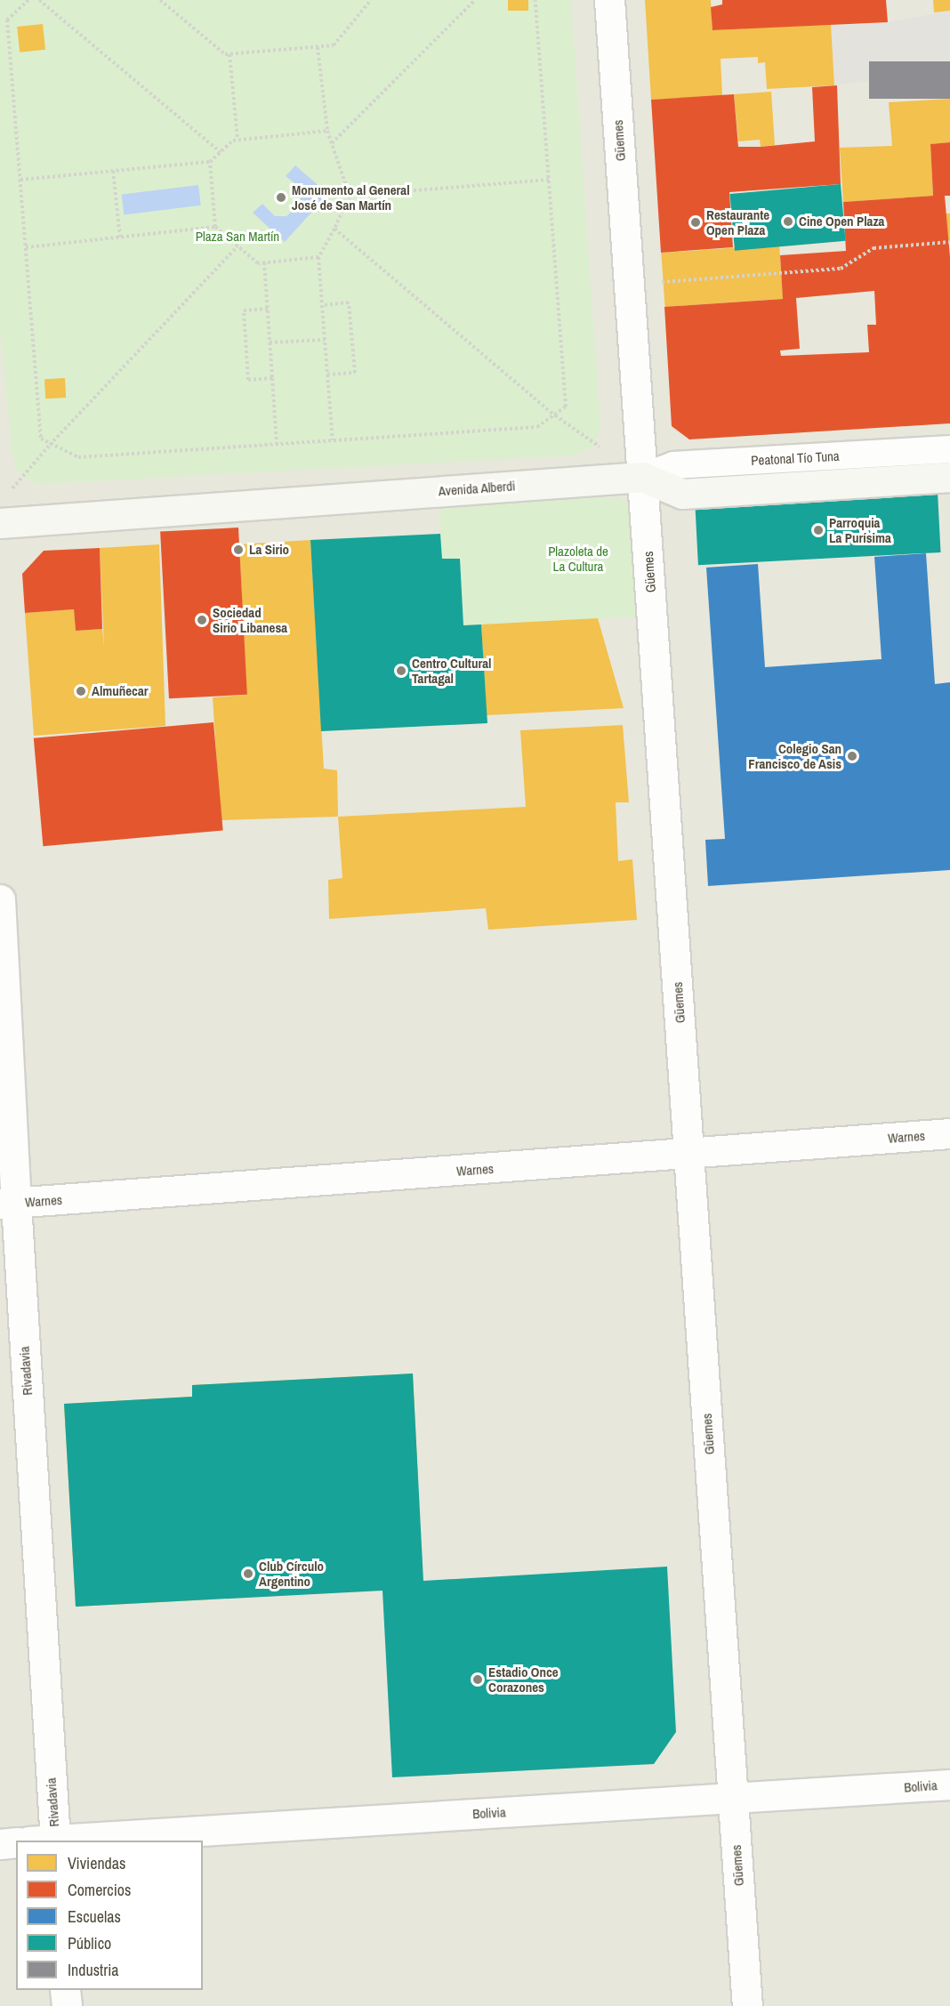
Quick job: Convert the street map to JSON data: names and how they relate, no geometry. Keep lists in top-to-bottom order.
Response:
{
  "streets": {
    "main road": ["Avenida Alberdi"],
    "street": [
      "Güemes",
      "Peatonal Tío Tuna",
      "Warnes",
      "Rivadavia",
      "Bolivia"
    ]
  },
  "crossings": [
    ["Güemes", "Peatonal Tío Tuna"],
    ["Güemes", "Avenida Alberdi"],
    ["Güemes", "Warnes"],
    ["Güemes", "Bolivia"],
    ["Peatonal Tío Tuna", "Avenida Alberdi"],
    ["Warnes", "Rivadavia"]
  ],
  "parks": ["Plaza San Martín", "Plazoleta de La Cultura"],
  "places": [
    "Monumento al General José de San Martín",
    "Cine Open Plaza",
    "Restaurante Open Plaza",
    "Parroquia La Purísima",
    "La Sirio",
    "Sociedad Sirio Libanesa",
    "Centro Cultural Tartagal",
    "Almuñecar",
    "Colegio San Francisco de Asis",
    "Club Círculo Argentino",
    "Estadio Once Corazones"
  ],
  "legend": [
    "Viviendas",
    "Comercios",
    "Escuelas",
    "Público",
    "Industria"
  ]
}
